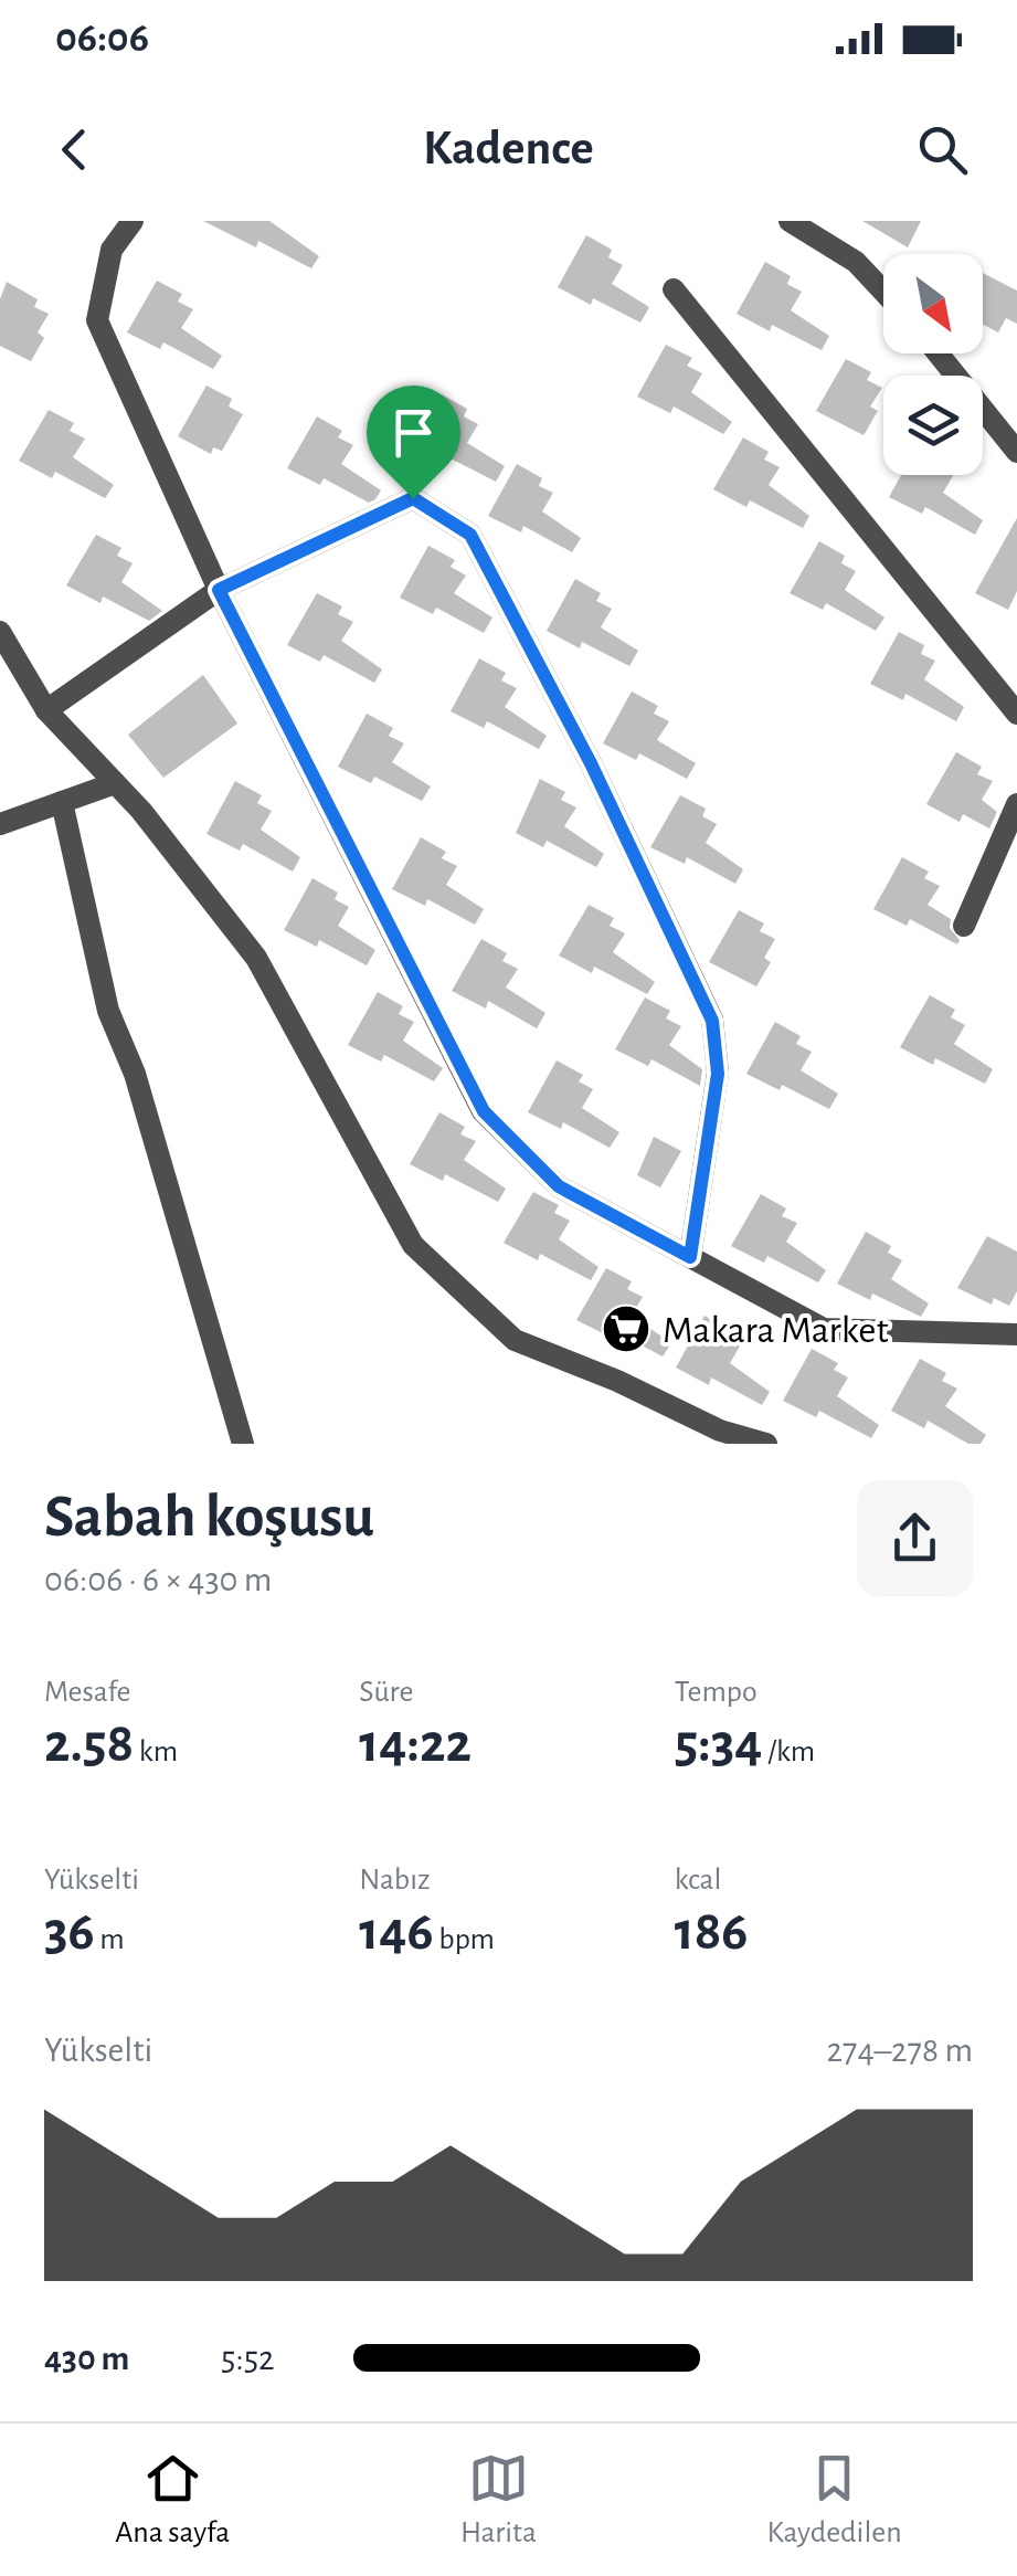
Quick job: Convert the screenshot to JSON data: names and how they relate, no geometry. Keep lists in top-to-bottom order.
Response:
{
  "places": {
    "supermarket": ["Makara Market"]
  },
  "north": "bottom right",
  "page": {
    "status": "06:06",
    "header": "Kadence",
    "heading": ["Sabah koşusu", "06:06 · 6 × 430 m"],
    "stats": [
      ["Mesafe", "2.58 km"],
      ["Süre", "14:22"],
      ["Tempo", "5:34 /km"],
      ["Yükselti", "36 m"],
      ["Nabız", "146 bpm"],
      ["kcal", "186"]
    ],
    "chart": ["Yükselti", "274–278 m"],
    "list": [
      {
        "name": "430 m",
        "note": "5:52"
      }
    ],
    "tabs": ["Ana sayfa", "Harita", "Kaydedilen"]
  }
}
